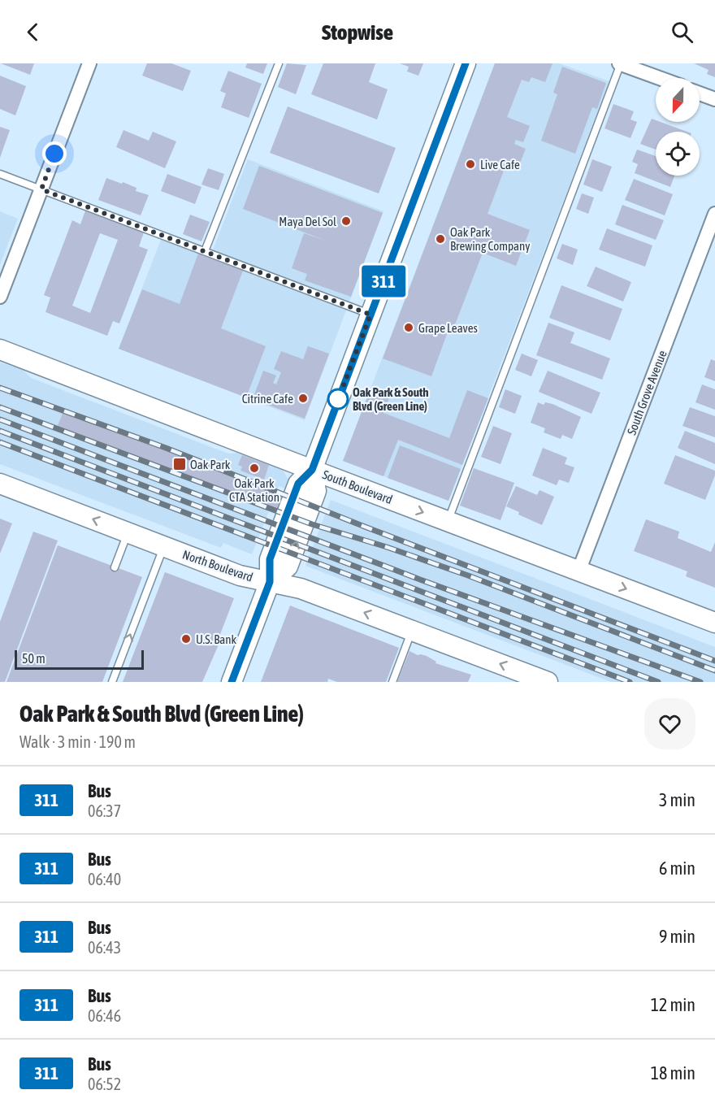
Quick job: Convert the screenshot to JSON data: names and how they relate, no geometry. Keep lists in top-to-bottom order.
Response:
{
  "streets": {
    "street": ["South Grove Avenue", "South Boulevard", "North Boulevard"]
  },
  "crossings": [
    ["South Grove Avenue", "South Boulevard"]
  ],
  "one_way": ["South Boulevard", "North Boulevard"],
  "places": {
    "other": [
      "Live Cafe",
      "Maya Del Sol",
      "Oak Park Brewing Company",
      "Grape Leaves",
      "Citrine Cafe",
      "Oak Park & South Blvd (Green Line)",
      "Oak Park CTA Station",
      "U.S. Bank"
    ],
    "transit": ["Oak Park"]
  },
  "lines": ["bus line 311"],
  "scale_bar": "50 m",
  "north": "bottom",
  "page": {
    "header": "Stopwise",
    "on_map": "311",
    "scale": "50 m",
    "heading": ["Oak Park & South Blvd (Green Line)", "Walk · 3 min · 190 m"],
    "list": [
      {
        "mark": "311",
        "name": "Bus",
        "note": "06:37",
        "value": "3 min"
      },
      {
        "mark": "311",
        "name": "Bus",
        "note": "06:40",
        "value": "6 min"
      },
      {
        "mark": "311",
        "name": "Bus",
        "note": "06:43",
        "value": "9 min"
      },
      {
        "mark": "311",
        "name": "Bus",
        "note": "06:46",
        "value": "12 min"
      },
      {
        "mark": "311",
        "name": "Bus",
        "note": "06:52",
        "value": "18 min"
      }
    ]
  }
}
